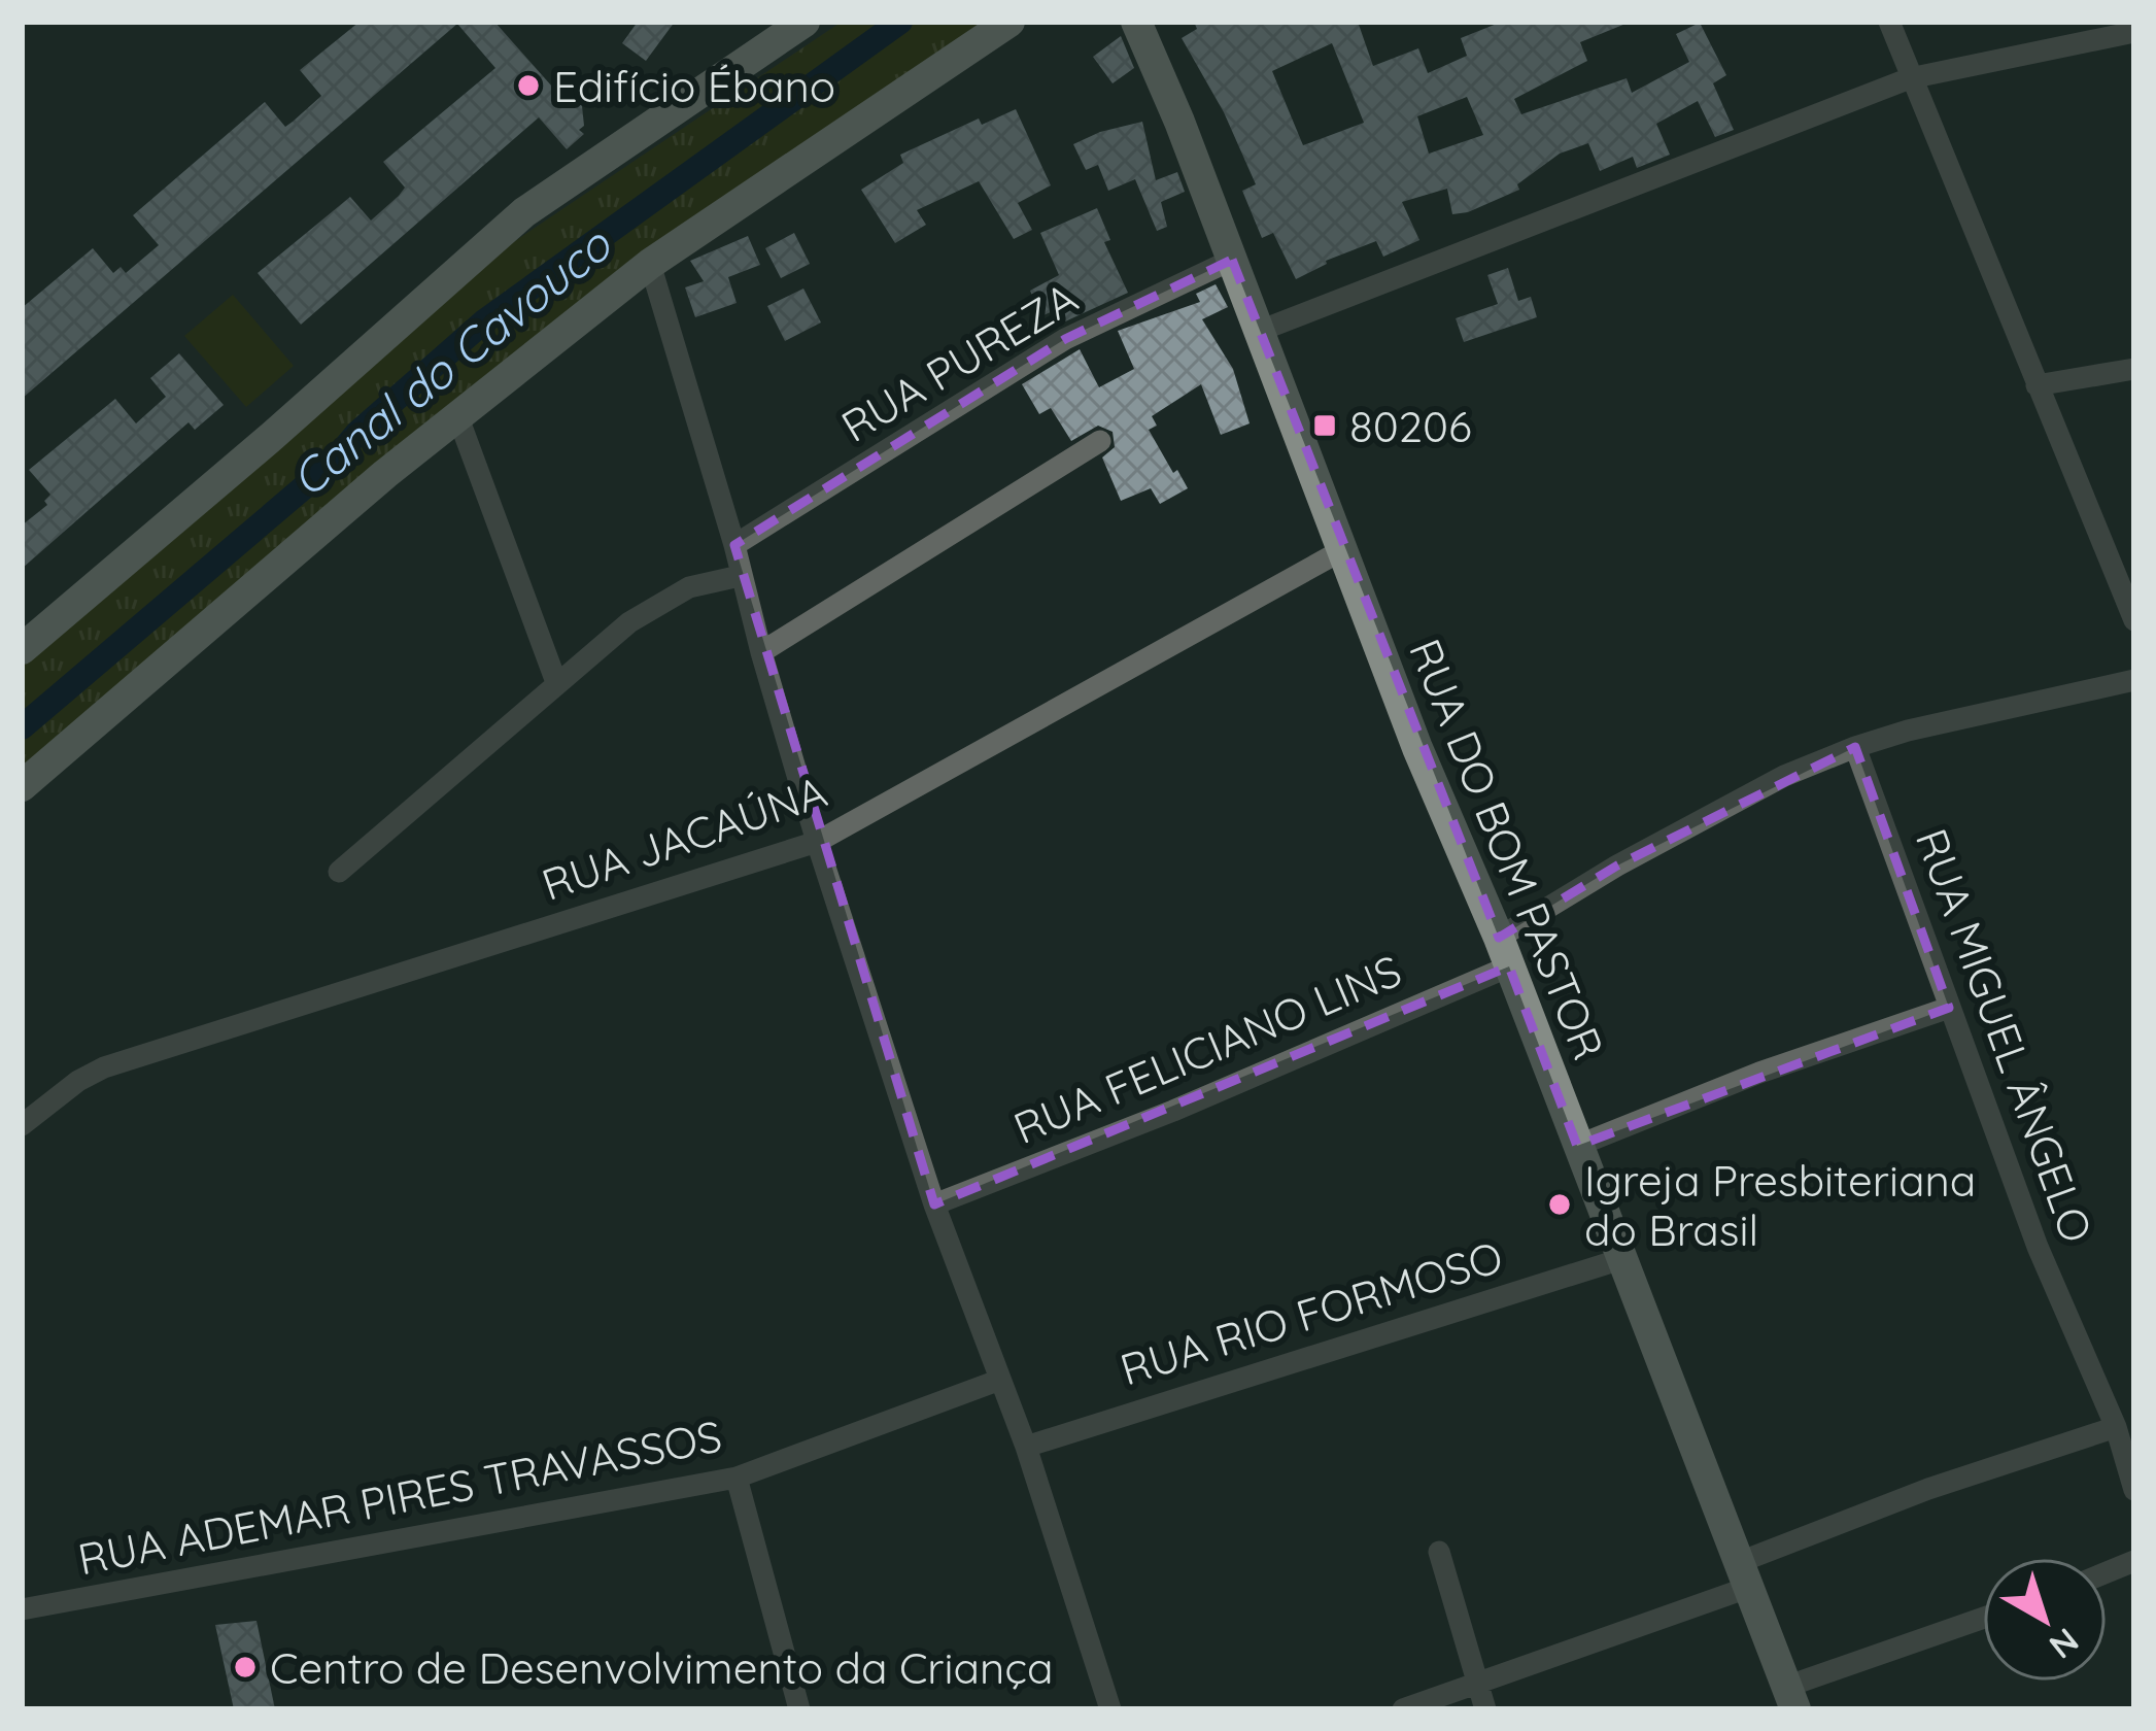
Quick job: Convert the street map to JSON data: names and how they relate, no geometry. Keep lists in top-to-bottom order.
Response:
{
  "streets": {
    "street": [
      "RUA PUREZA",
      "RUA JACAÚNA",
      "RUA DO BOM PASTOR",
      "RUA MIGUEL ÂNGELO",
      "RUA FELICIANO LINS",
      "RUA RIO FORMOSO",
      "RUA ADEMAR PIRES TRAVASSOS"
    ]
  },
  "crossings": [
    ["RUA PUREZA", "RUA DO BOM PASTOR"],
    ["RUA JACAÚNA", "RUA DO BOM PASTOR"],
    ["RUA DO BOM PASTOR", "RUA FELICIANO LINS"],
    ["RUA DO BOM PASTOR", "RUA RIO FORMOSO"],
    ["RUA MIGUEL ÂNGELO", "RUA FELICIANO LINS"]
  ],
  "water": ["Canal do Cavouco"],
  "places": {
    "other": ["Edifício Ébano", "Igreja Presbiteriana do Brasil", "Centro de Desenvolvimento da Criança"],
    "transit": ["80206"]
  },
  "north": "bottom right"
}
